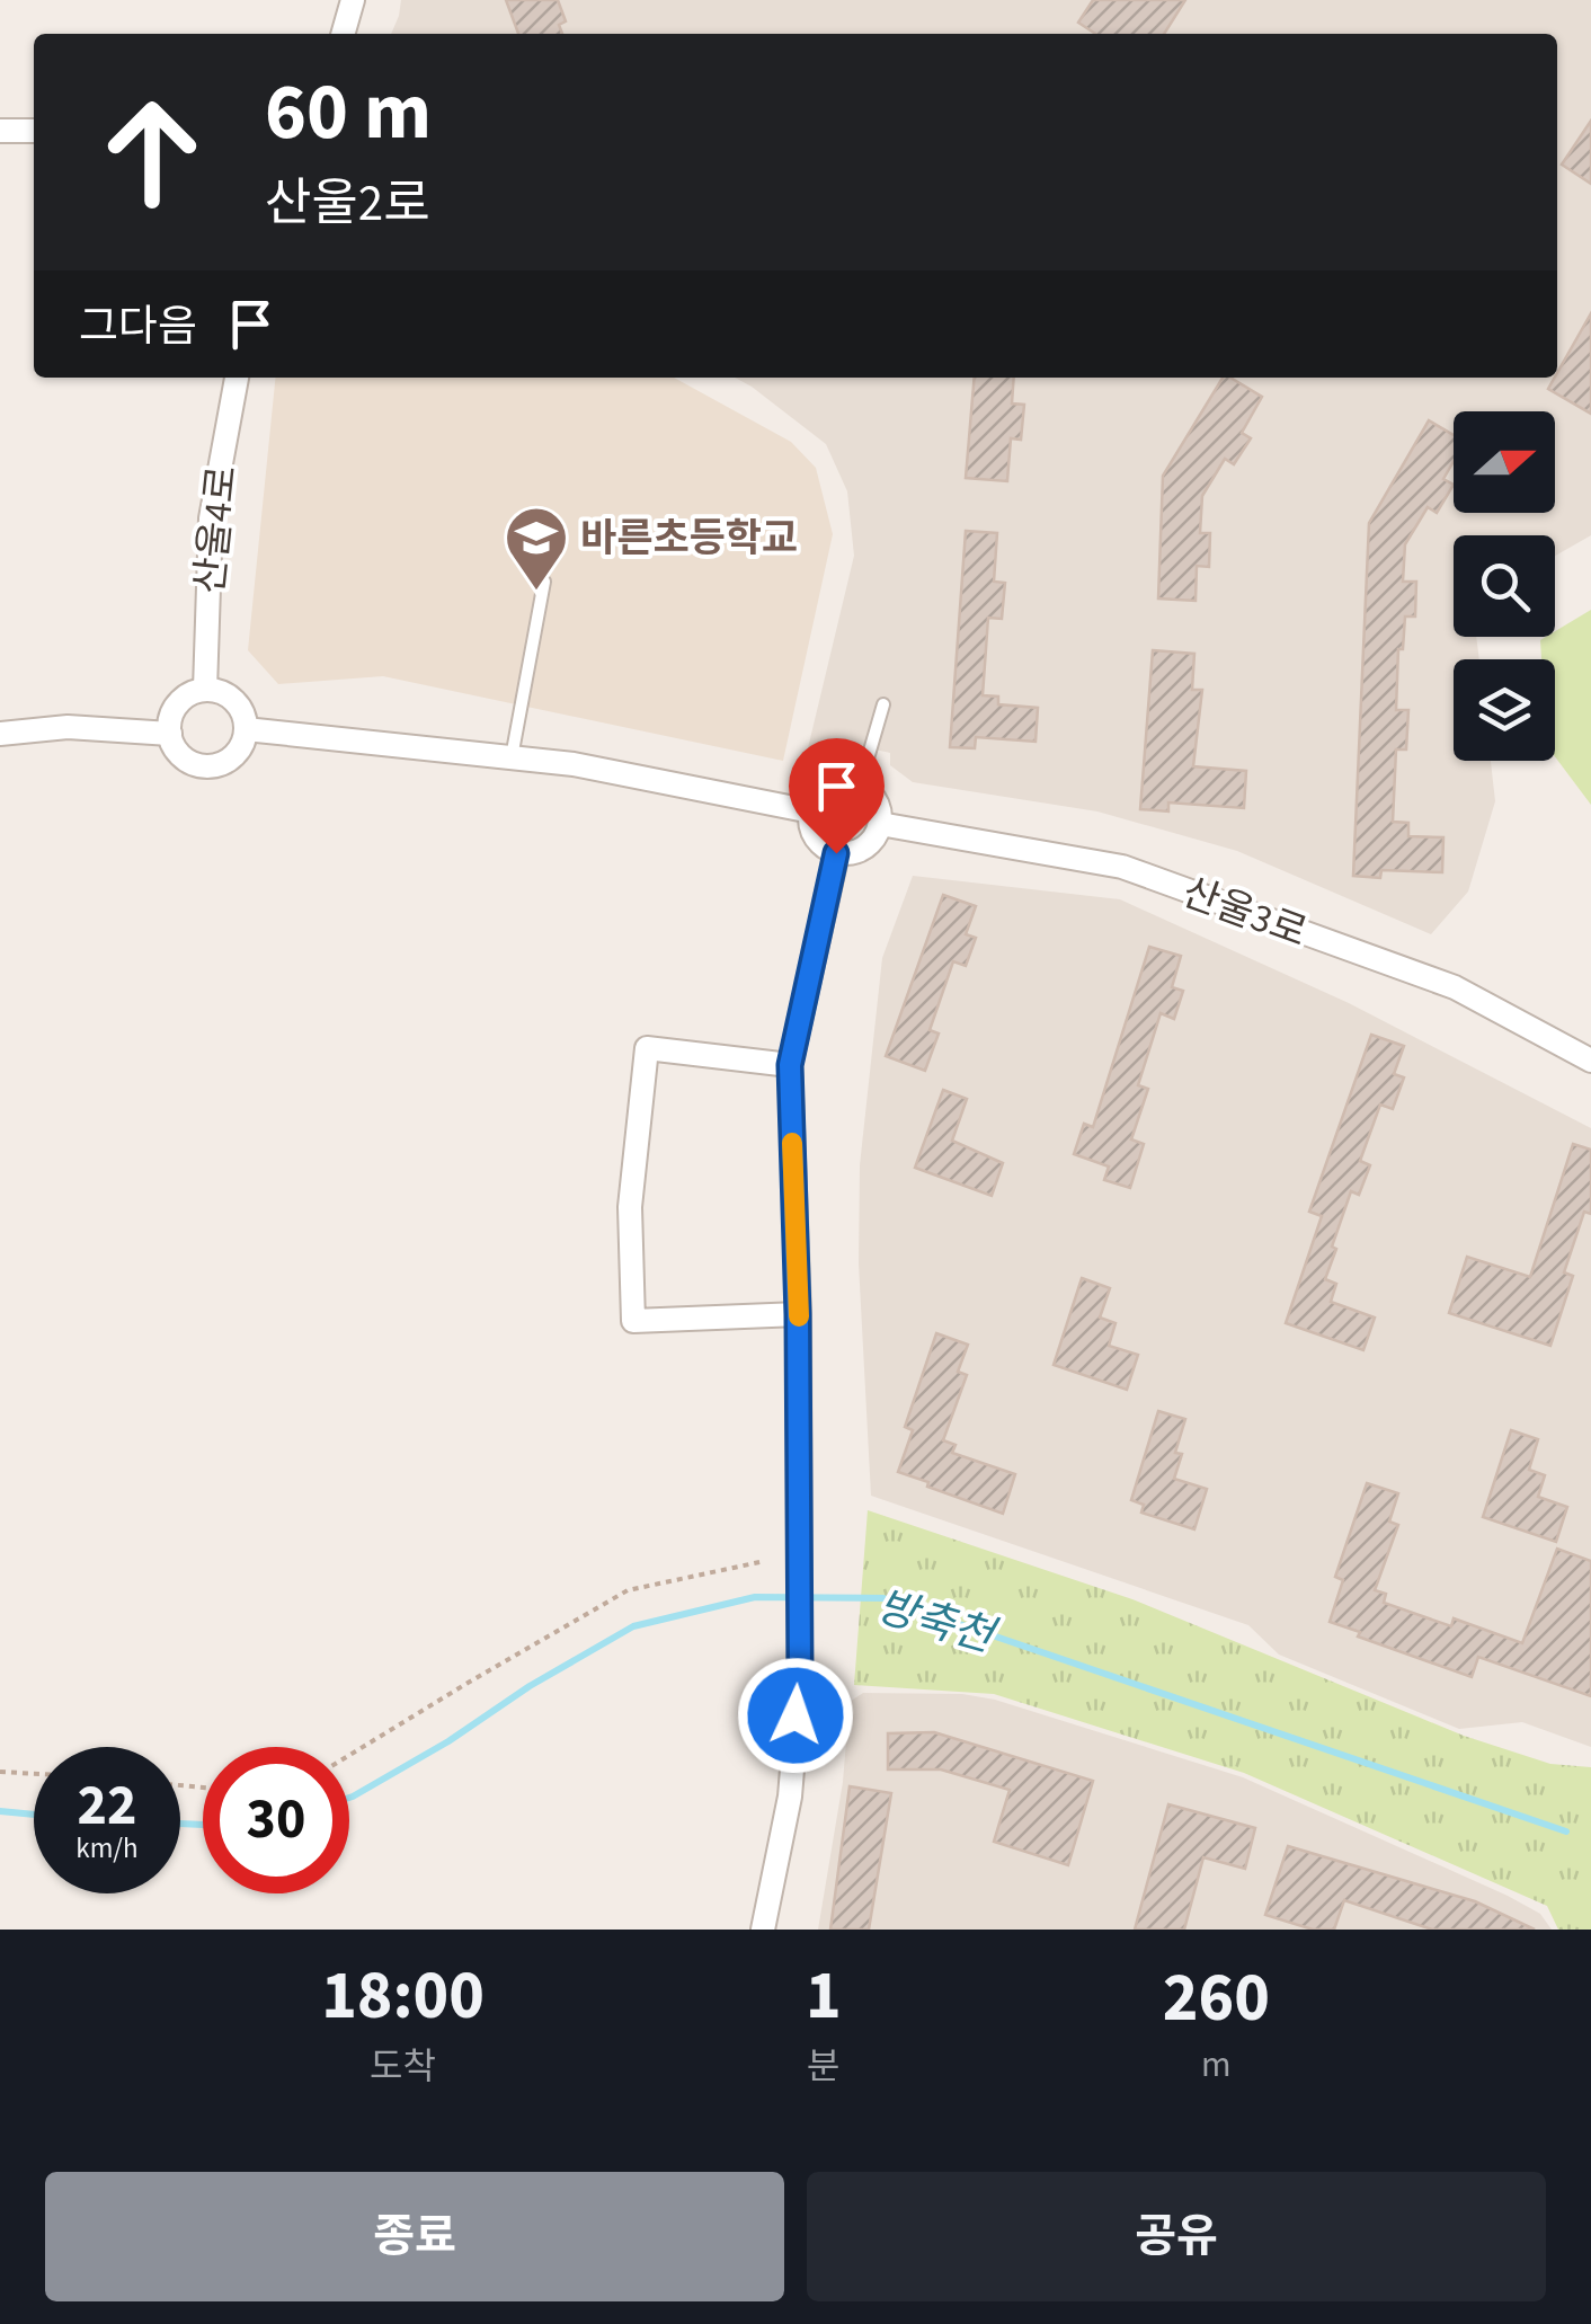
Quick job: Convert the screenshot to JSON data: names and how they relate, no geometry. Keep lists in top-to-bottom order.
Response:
{
  "streets": {
    "street": ["산울4로", "산울3로"]
  },
  "water": ["방축천"],
  "places": {
    "school or university": ["바른초등학교"]
  },
  "north": "right",
  "page": {
    "turn": ["60 m", "산울2로"],
    "then": "그다음",
    "speed": "22 km/h",
    "limit": "30",
    "eta": [
      "18:00",
      "도착",
      "1",
      "분",
      "260",
      "m"
    ],
    "buttons": ["종료", "공유"]
  }
}
